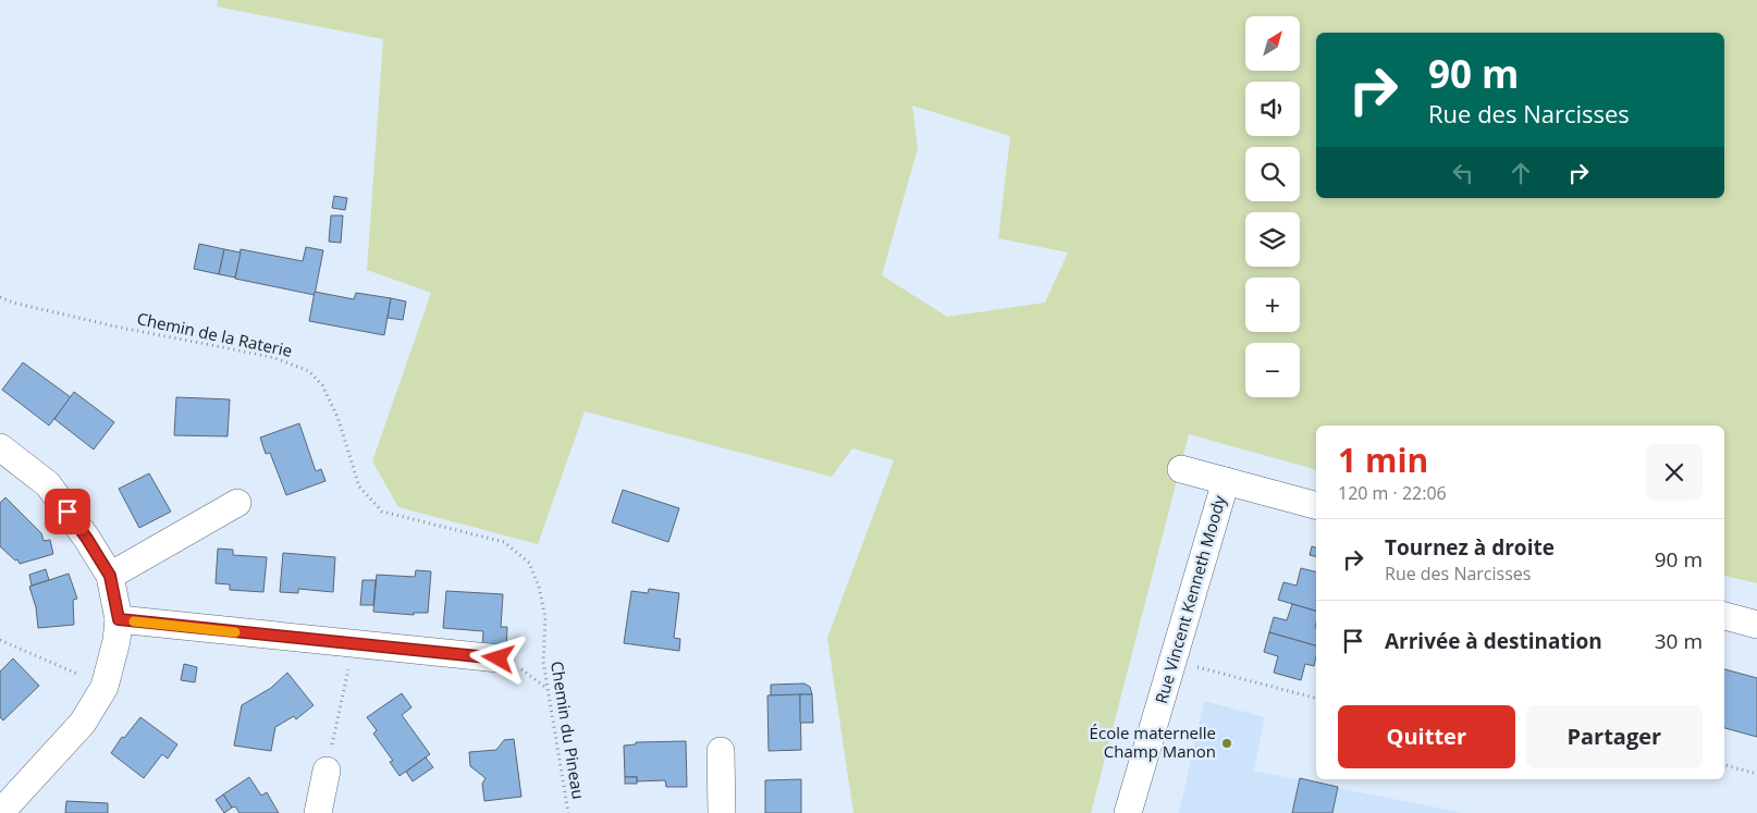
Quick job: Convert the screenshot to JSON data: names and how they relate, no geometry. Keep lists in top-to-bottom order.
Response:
{
  "streets": {
    "street": ["Rue Vincent Kenneth Moody"],
    "path": ["Chemin de la Raterie", "Chemin du Pineau"]
  },
  "crossings": [
    ["Chemin de la Raterie", "Chemin du Pineau"]
  ],
  "places": ["École maternelle Champ Manon"],
  "north": "top right",
  "page": {
    "map_buttons": ["+", "−"],
    "turn": ["90 m", "Rue des Narcisses"],
    "heading": ["1 min", "120 m · 22:06"],
    "list": [
      {
        "name": "Tournez à droite",
        "note": "Rue des Narcisses",
        "value": "90 m"
      },
      {
        "name": "Arrivée à destination",
        "value": "30 m"
      }
    ],
    "buttons": ["Quitter", "Partager"]
  }
}
